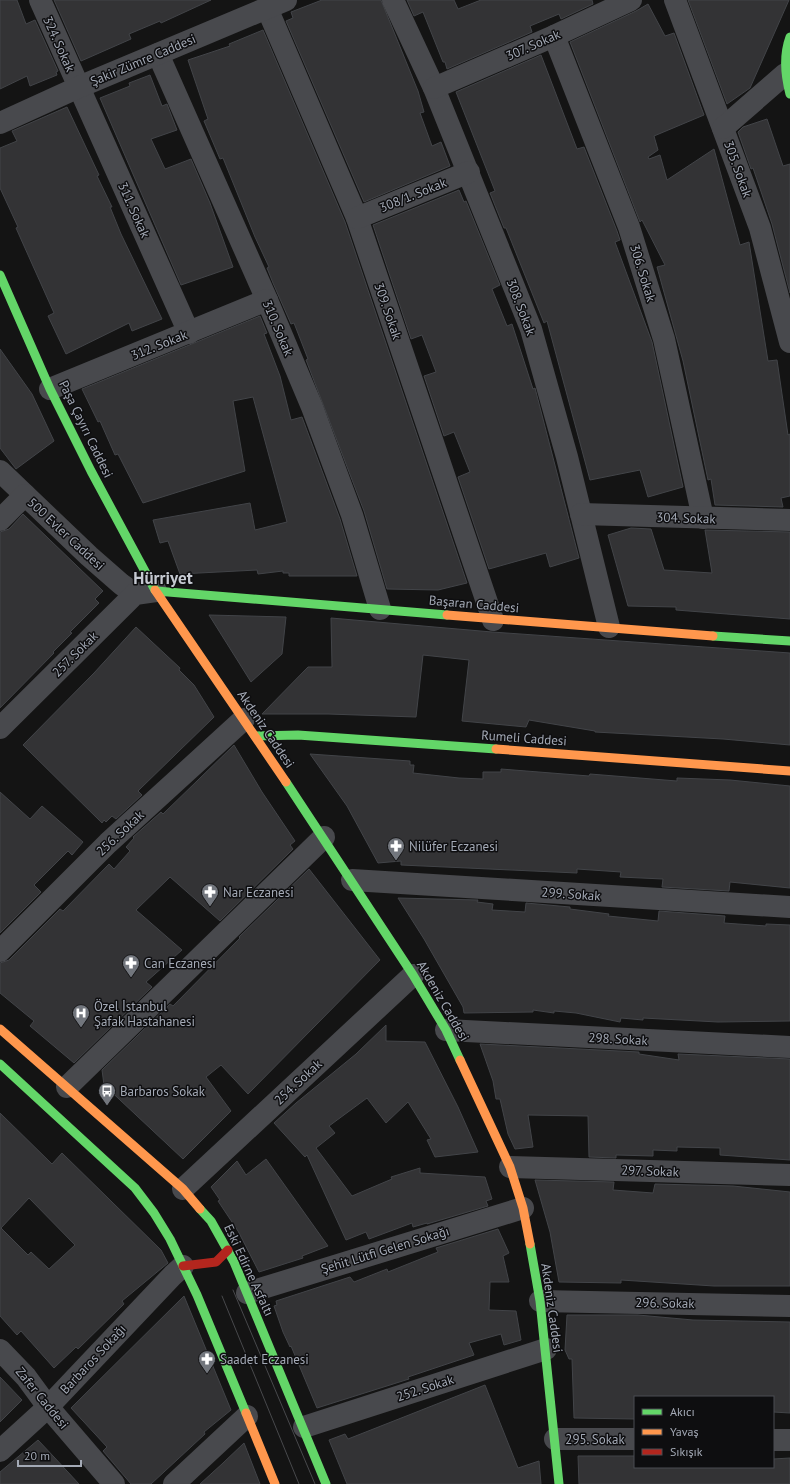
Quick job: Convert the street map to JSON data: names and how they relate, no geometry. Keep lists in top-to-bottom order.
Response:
{
  "streets": {
    "street": [
      "324. Sokak",
      "307. Sokak",
      "Şakir Zümre Caddesi",
      "305. Sokak",
      "308/1. Sokak",
      "311. Sokak",
      "306. Sokak",
      "308. Sokak",
      "309. Sokak",
      "310. Sokak",
      "312. Sokak",
      "Paşa Çayırı Caddesi",
      "304. Sokak",
      "500 Evler Caddesi",
      "Başaran Caddesi",
      "257. Sokak",
      "Akdeniz Caddesi",
      "Rumeli Caddesi",
      "256. Sokak",
      "299. Sokak",
      "298. Sokak",
      "254. Sokak",
      "297. Sokak",
      "Şehit Lütfi Gelen Sokağı",
      "Eski Edirne Asfaltı",
      "296. Sokak",
      "Barbaros Sokağı",
      "252. Sokak",
      "Zafer Caddesi",
      "295. Sokak"
    ]
  },
  "crossings": [
    ["324. Sokak", "Şakir Zümre Caddesi"],
    ["324. Sokak", "311. Sokak"],
    ["307. Sokak", "306. Sokak"],
    ["307. Sokak", "308. Sokak"],
    ["Şakir Zümre Caddesi", "311. Sokak"],
    ["Şakir Zümre Caddesi", "309. Sokak"],
    ["Şakir Zümre Caddesi", "310. Sokak"],
    ["308/1. Sokak", "308. Sokak"],
    ["308/1. Sokak", "309. Sokak"],
    ["311. Sokak", "312. Sokak"],
    ["306. Sokak", "304. Sokak"],
    ["308. Sokak", "304. Sokak"],
    ["308. Sokak", "Başaran Caddesi"],
    ["309. Sokak", "Başaran Caddesi"],
    ["310. Sokak", "312. Sokak"],
    ["310. Sokak", "Başaran Caddesi"],
    ["312. Sokak", "Paşa Çayırı Caddesi"],
    ["Paşa Çayırı Caddesi", "500 Evler Caddesi"],
    ["Paşa Çayırı Caddesi", "Başaran Caddesi"],
    ["Paşa Çayırı Caddesi", "257. Sokak"],
    ["Paşa Çayırı Caddesi", "Akdeniz Caddesi"],
    ["500 Evler Caddesi", "Başaran Caddesi"],
    ["500 Evler Caddesi", "257. Sokak"],
    ["500 Evler Caddesi", "Akdeniz Caddesi"],
    ["Başaran Caddesi", "257. Sokak"],
    ["Başaran Caddesi", "Akdeniz Caddesi"],
    ["257. Sokak", "Akdeniz Caddesi"],
    ["Akdeniz Caddesi", "Rumeli Caddesi"],
    ["Akdeniz Caddesi", "256. Sokak"],
    ["Akdeniz Caddesi", "299. Sokak"],
    ["Akdeniz Caddesi", "298. Sokak"],
    ["Akdeniz Caddesi", "254. Sokak"],
    ["Akdeniz Caddesi", "297. Sokak"],
    ["Akdeniz Caddesi", "Şehit Lütfi Gelen Sokağı"],
    ["Akdeniz Caddesi", "296. Sokak"],
    ["Akdeniz Caddesi", "252. Sokak"],
    ["Akdeniz Caddesi", "295. Sokak"],
    ["Rumeli Caddesi", "256. Sokak"],
    ["254. Sokak", "Eski Edirne Asfaltı"],
    ["Şehit Lütfi Gelen Sokağı", "Eski Edirne Asfaltı"],
    ["Eski Edirne Asfaltı", "252. Sokak"],
    ["Barbaros Sokağı", "Zafer Caddesi"]
  ],
  "districts": ["Hürriyet"],
  "places": {
    "pharmacy": [
      "Nilüfer Eczanesi",
      "Nar Eczanesi",
      "Can Eczanesi",
      "Saadet Eczanesi"
    ],
    "hospital": ["Özel İstanbul Şafak Hastahanesi"],
    "bus stop": ["Barbaros Sokak"]
  },
  "legend": ["Akıcı", "Yavaş", "Sıkışık"],
  "scale_bar": "20 m"
}
